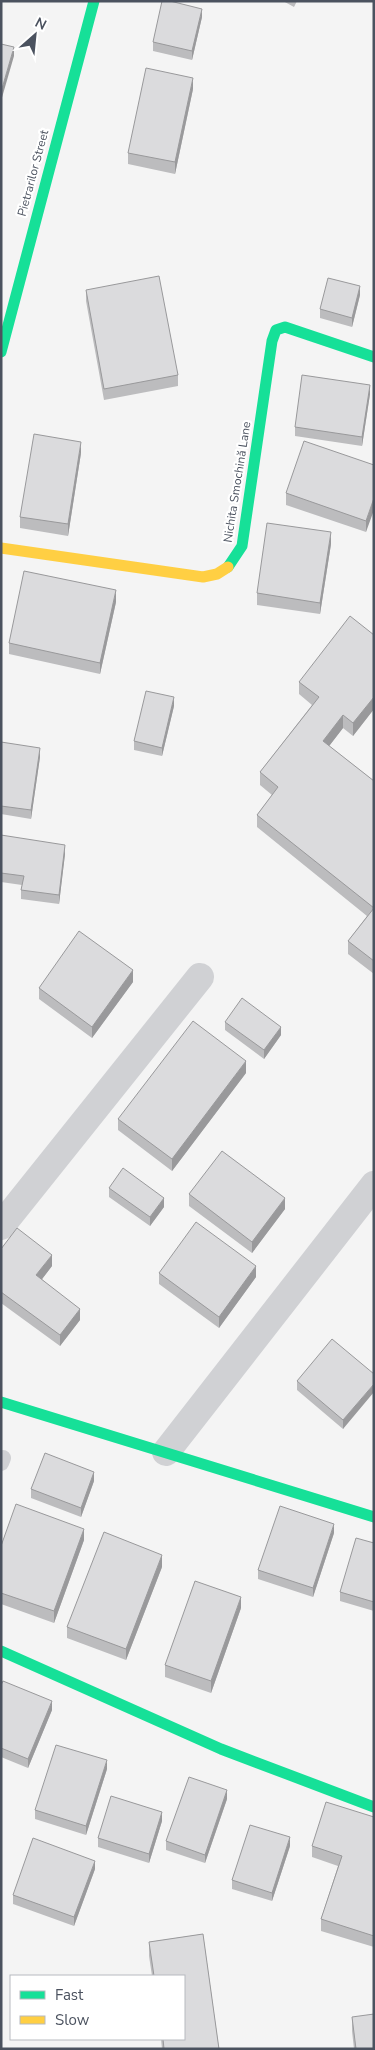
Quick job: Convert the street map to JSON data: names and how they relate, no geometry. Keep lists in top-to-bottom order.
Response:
{
  "streets": {
    "street": ["Pietrarilor Street", "Nichita Smochină Lane"]
  },
  "legend": ["Fast", "Slow"],
  "north": "top right"
}
